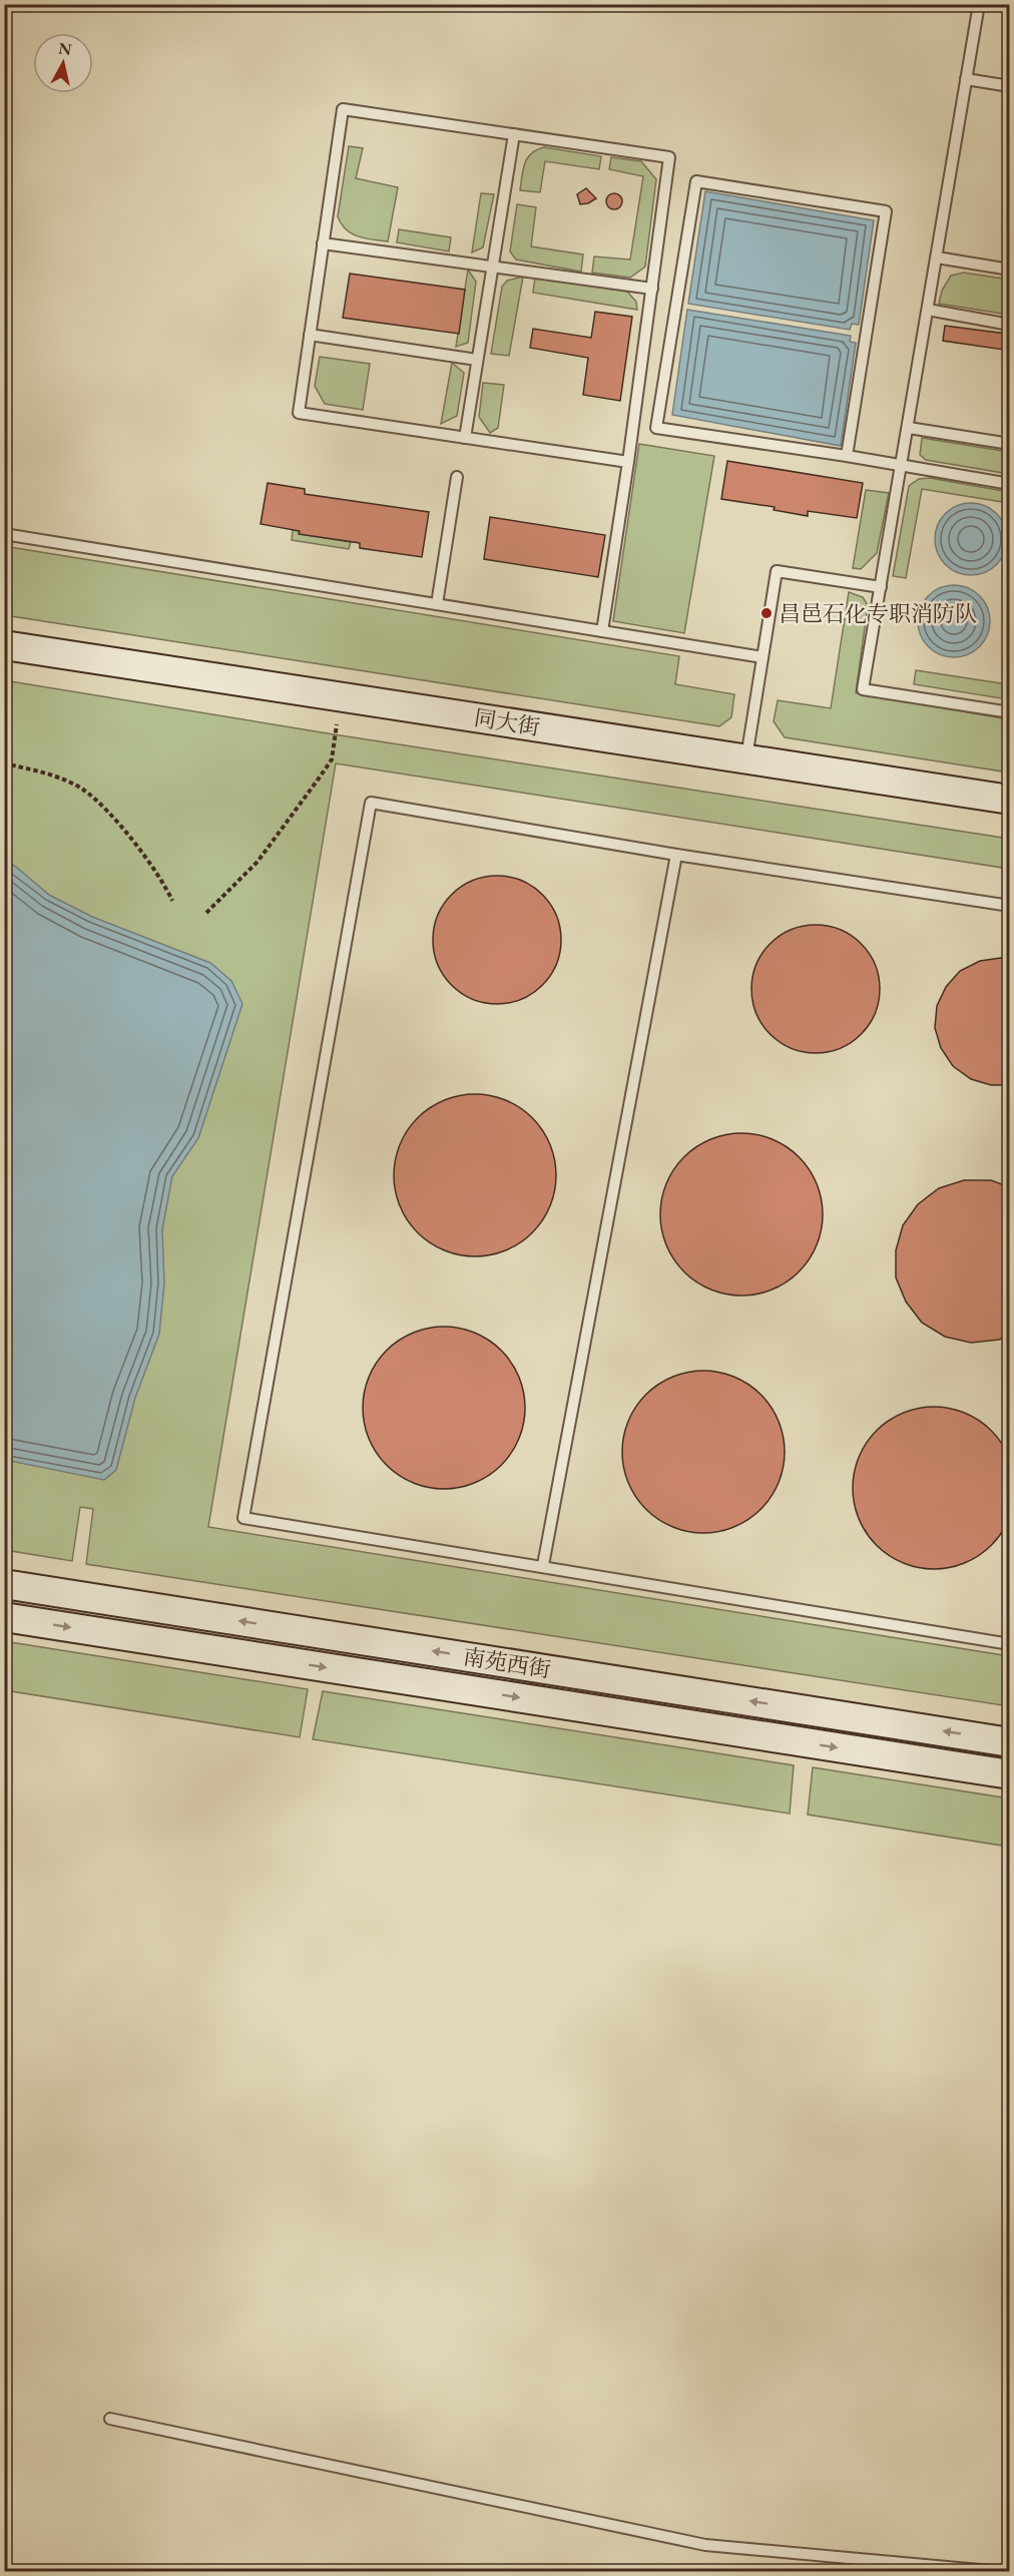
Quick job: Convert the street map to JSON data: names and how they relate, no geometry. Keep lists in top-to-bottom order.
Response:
{
  "streets": {
    "main road": ["同大街", "南苑西街"]
  },
  "places": ["昌邑石化专职消防队"],
  "north": "top"
}
